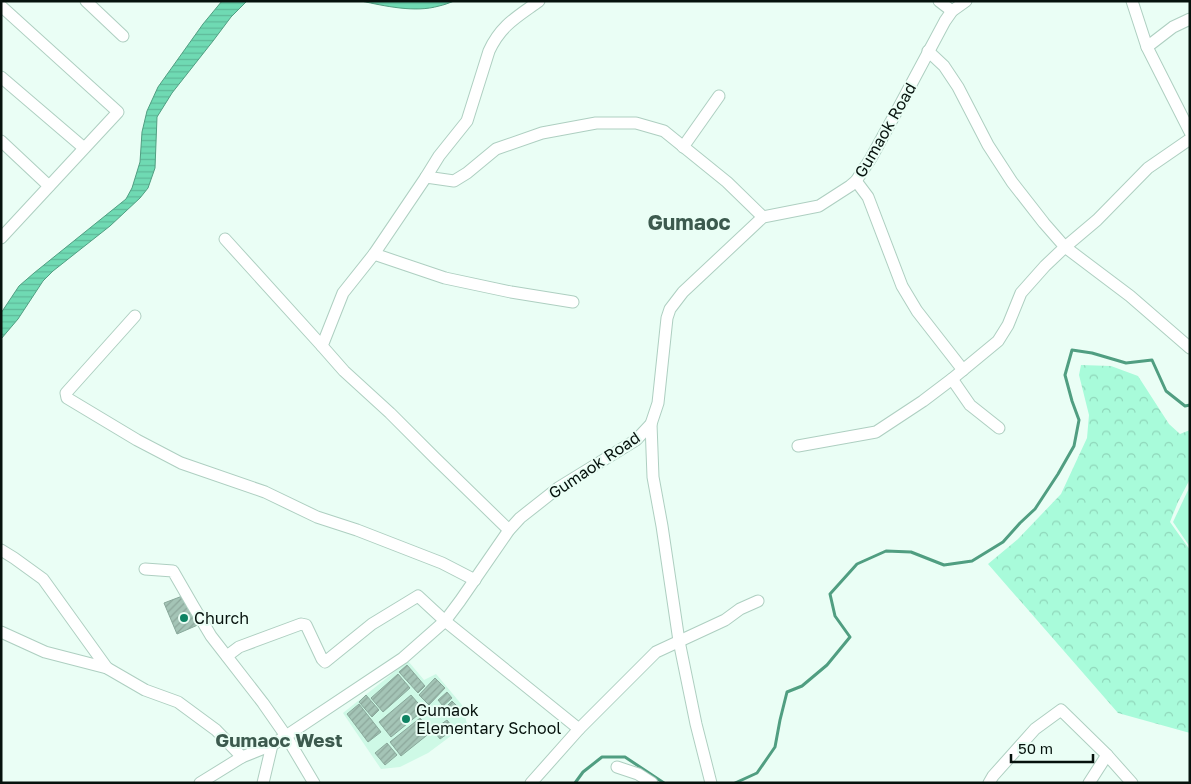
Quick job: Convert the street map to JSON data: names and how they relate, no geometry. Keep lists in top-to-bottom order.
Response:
{
  "streets": {
    "street": ["Gumaok Road"]
  },
  "districts": ["Gumaoc", "Gumaoc West"],
  "places": ["Church", "Gumaok Elementary School"],
  "scale_bar": "50 m"
}
